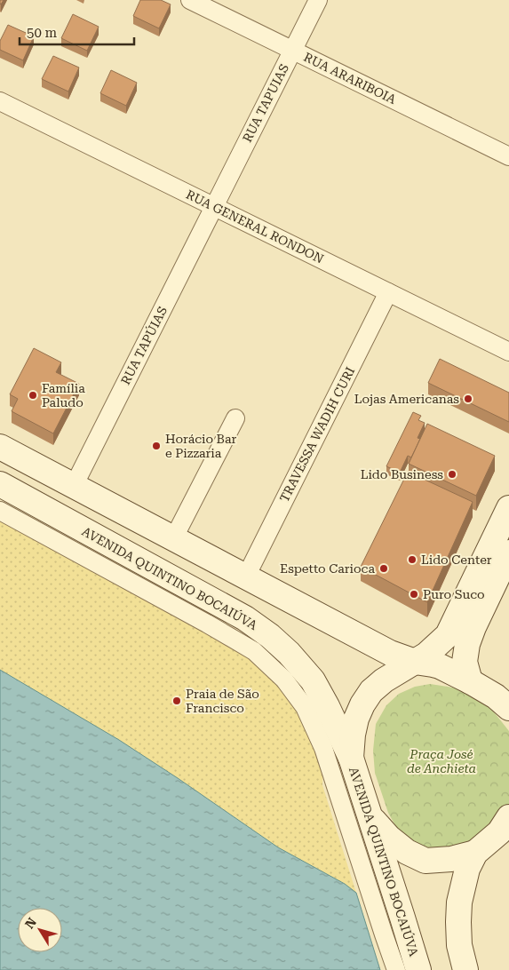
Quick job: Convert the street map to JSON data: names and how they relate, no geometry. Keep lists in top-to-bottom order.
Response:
{
  "streets": {
    "main road": ["AVENIDA QUINTINO BOCAIÚVA"],
    "street": [
      "RUA ARARIBOIA",
      "RUA TAPUIAS",
      "RUA GENERAL RONDON",
      "RUA TAPÚIAS",
      "TRAVESSA WADIH CURI"
    ]
  },
  "crossings": [
    ["RUA ARARIBOIA", "RUA TAPUIAS"],
    ["RUA TAPUIAS", "RUA GENERAL RONDON"],
    ["RUA TAPUIAS", "RUA TAPÚIAS"],
    ["RUA GENERAL RONDON", "RUA TAPÚIAS"],
    ["RUA GENERAL RONDON", "TRAVESSA WADIH CURI"]
  ],
  "parks": ["Praça José de Anchieta"],
  "places": [
    "Família Paludo",
    "Lojas Americanas",
    "Horácio Bar e Pizzaria",
    "Lido Business",
    "Lido Center",
    "Espetto Carioca",
    "Puro Suco",
    "Praia de São Francisco"
  ],
  "scale_bar": "50 m",
  "north": "top left"
}
